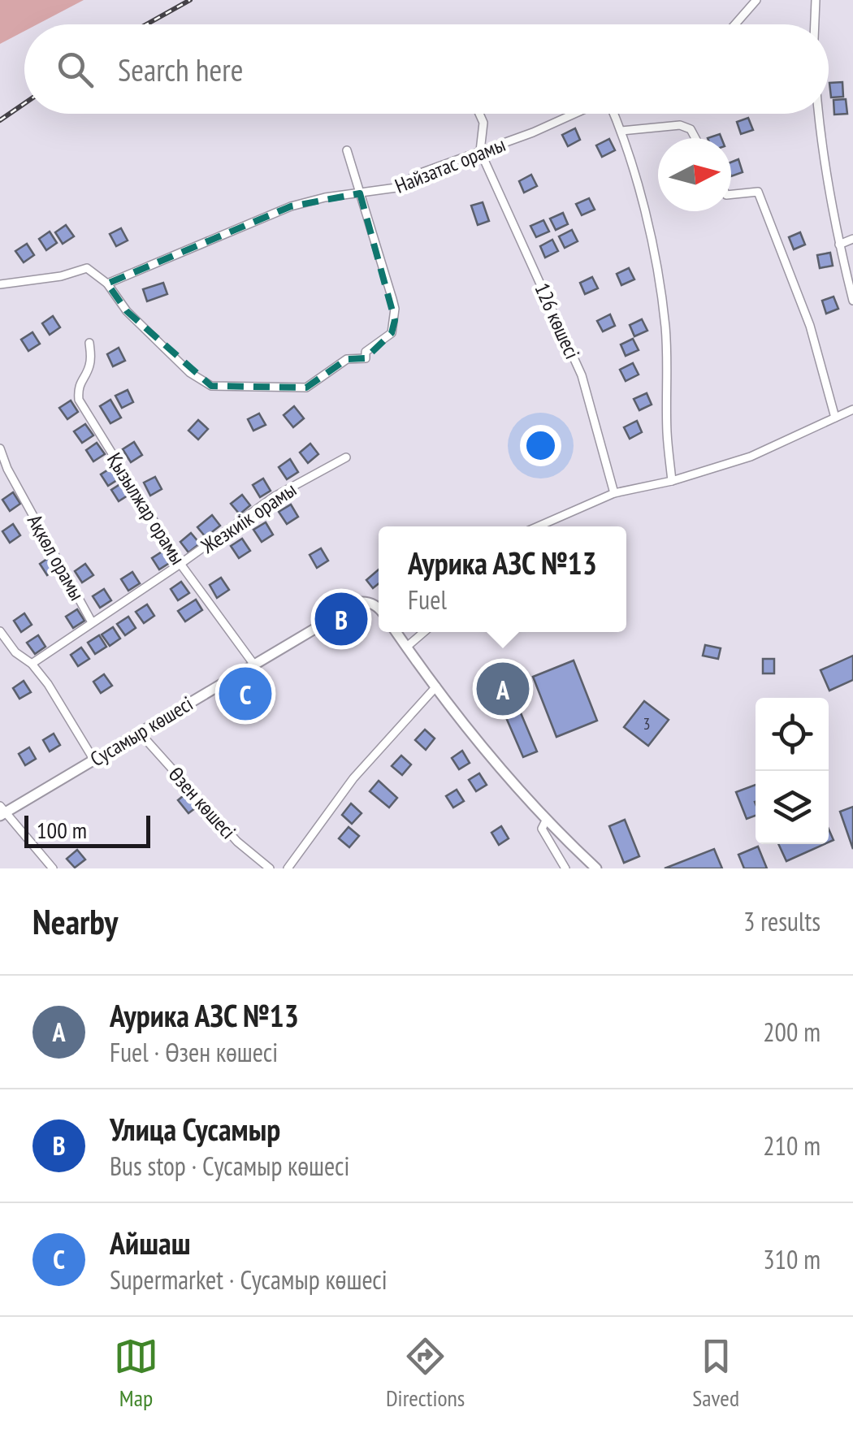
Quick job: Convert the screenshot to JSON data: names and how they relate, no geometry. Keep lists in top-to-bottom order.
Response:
{
  "streets": {
    "main road": ["Сусамыр көшесі"],
    "street": [
      "Найзатас орамы",
      "126 көшесі",
      "Қызылжар орамы",
      "Жезкиік орамы",
      "Ақкөл орамы",
      "Өзен көшесі"
    ]
  },
  "crossings": [
    ["Найзатас орамы", "126 көшесі"],
    ["Қызылжар орамы", "Жезкиік орамы"],
    ["Қызылжар орамы", "Сусамыр көшесі"],
    ["Жезкиік орамы", "Ақкөл орамы"],
    ["Сусамыр көшесі", "Өзен көшесі"]
  ],
  "house_numbers": ["3"],
  "scale_bar": "100 m",
  "north": "right",
  "page": {
    "search": "Search here",
    "popup": ["Аурика АЗС №13", "Fuel"],
    "pins": ["B", "A", "C"],
    "scale": "100 m",
    "heading": ["Nearby", "3 results"],
    "list": [
      {
        "mark": "A",
        "name": "Аурика АЗС №13",
        "note": "Fuel · Өзен көшесі",
        "value": "200 m"
      },
      {
        "mark": "B",
        "name": "Улица Сусамыр",
        "note": "Bus stop · Сусамыр көшесі",
        "value": "210 m"
      },
      {
        "mark": "C",
        "name": "Айшаш",
        "note": "Supermarket · Сусамыр көшесі",
        "value": "310 m"
      }
    ],
    "nav": ["Map", "Directions", "Saved"]
  }
}
